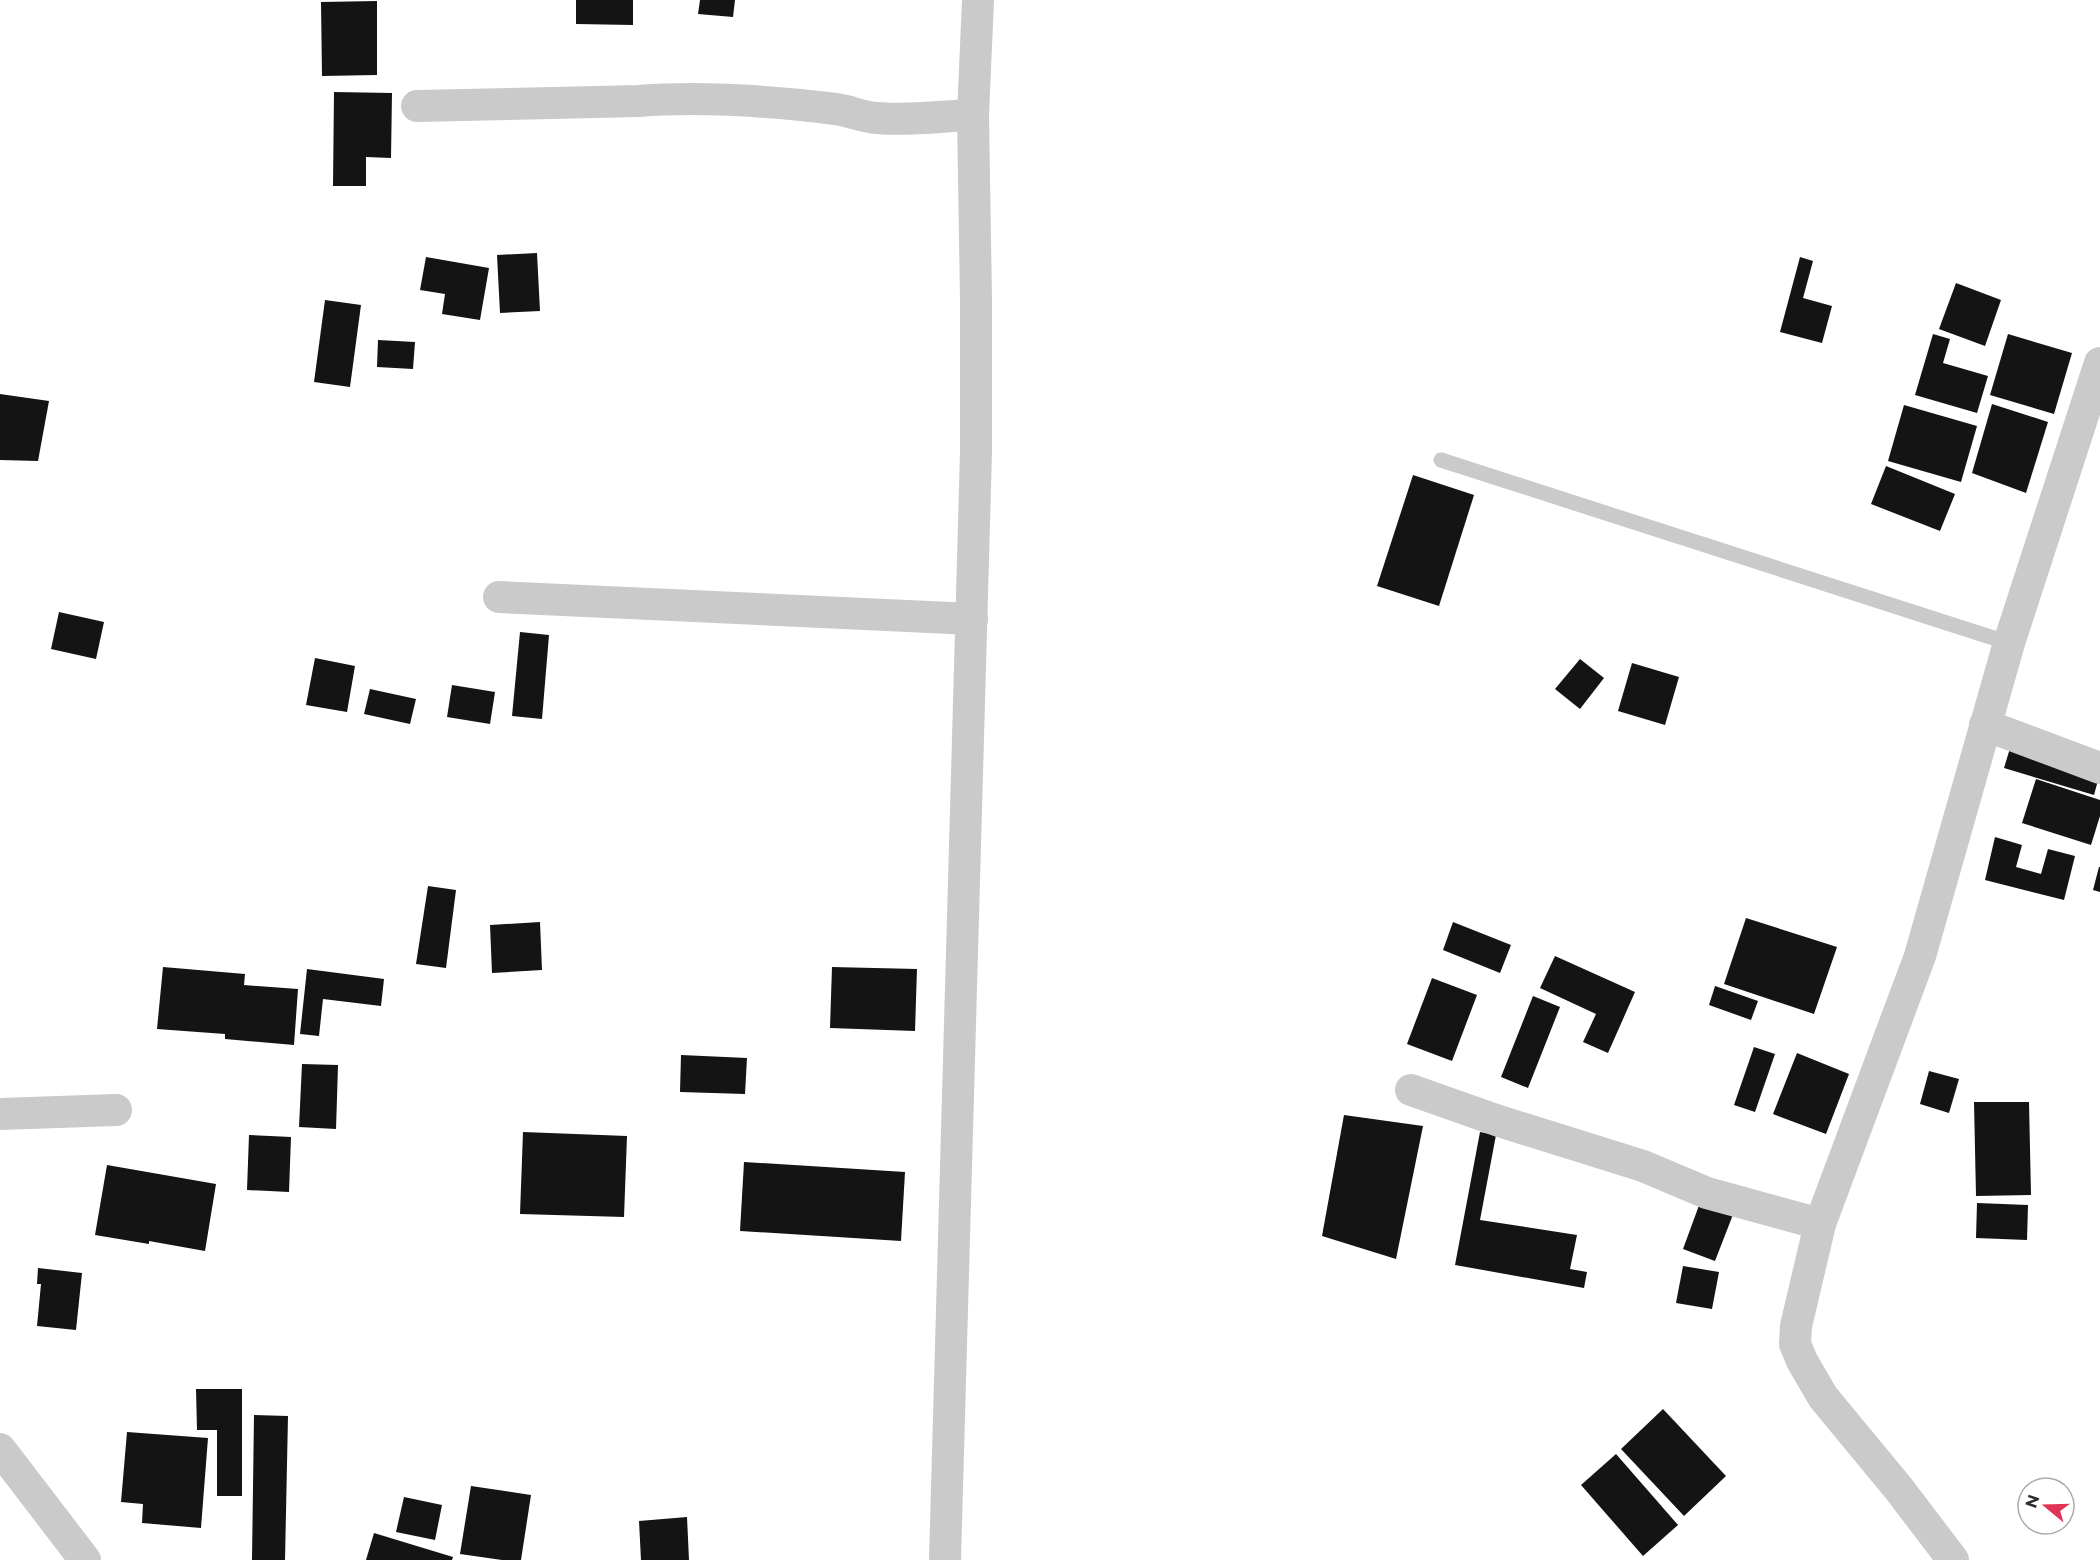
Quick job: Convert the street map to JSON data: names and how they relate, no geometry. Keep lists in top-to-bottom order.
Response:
{
  "north": "left"
}
